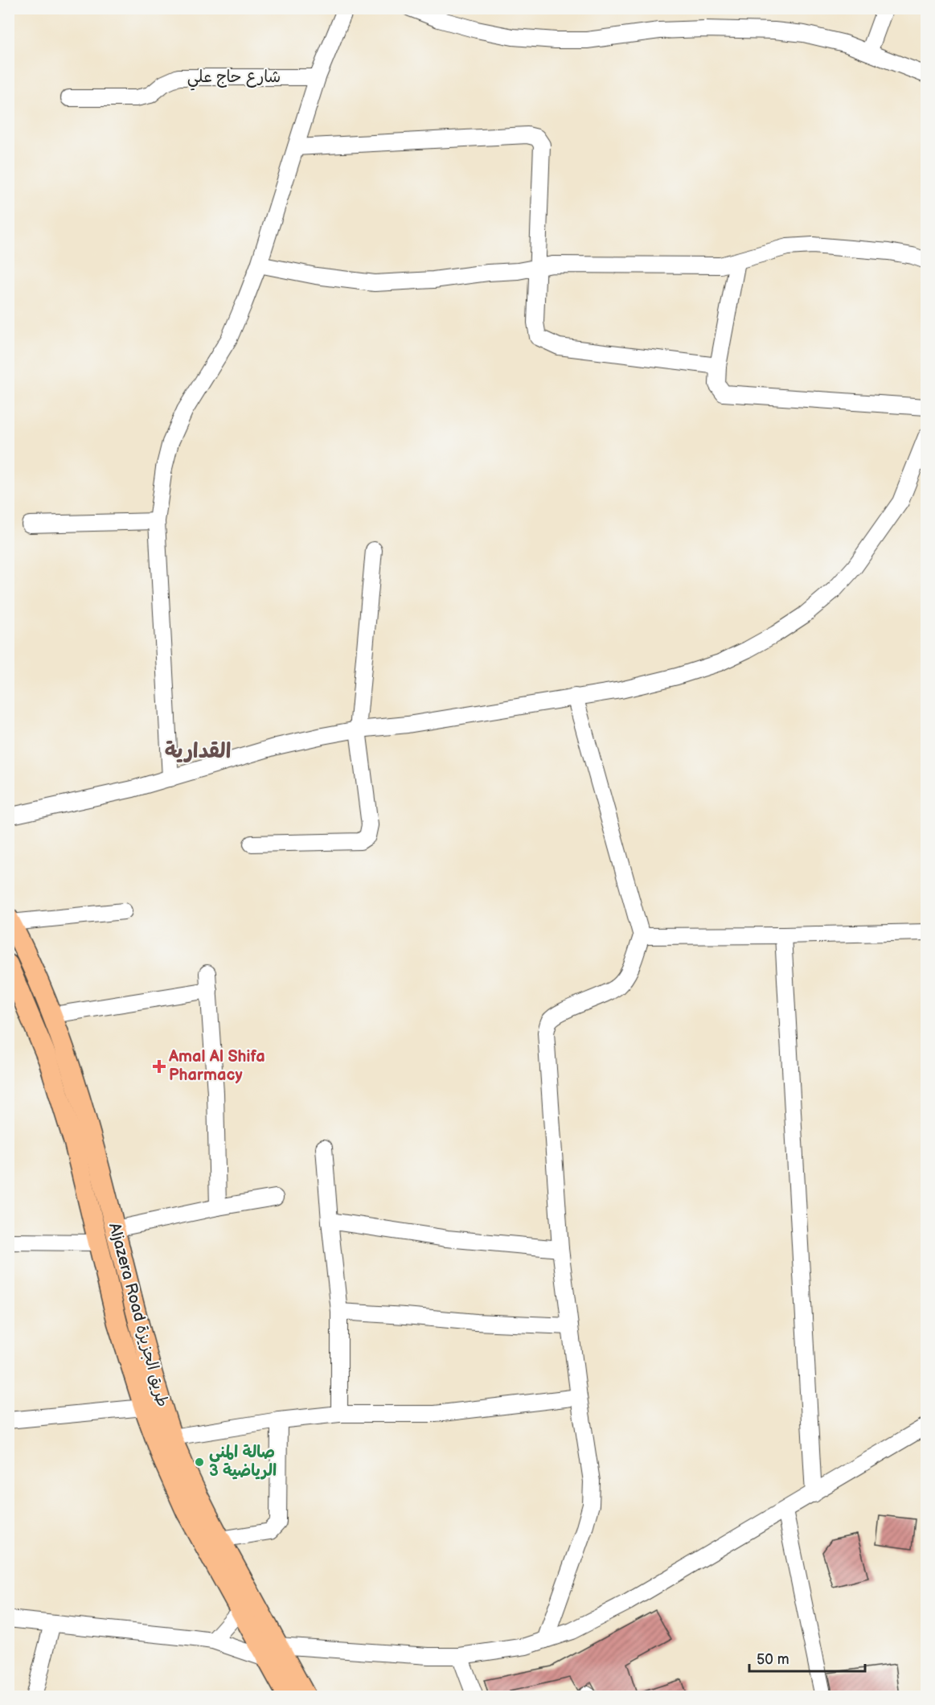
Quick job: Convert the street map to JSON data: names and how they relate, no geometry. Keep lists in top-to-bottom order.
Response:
{
  "streets": {
    "main road": ["Aljazera Road طريق الجزيزة"],
    "street": ["شارع حاج علي"]
  },
  "districts": ["القدارية"],
  "places": {
    "health": ["Amal Al Shifa Pharmacy"],
    "other": ["صالة المنى الرياضية 3"]
  },
  "scale_bar": "50 m"
}
